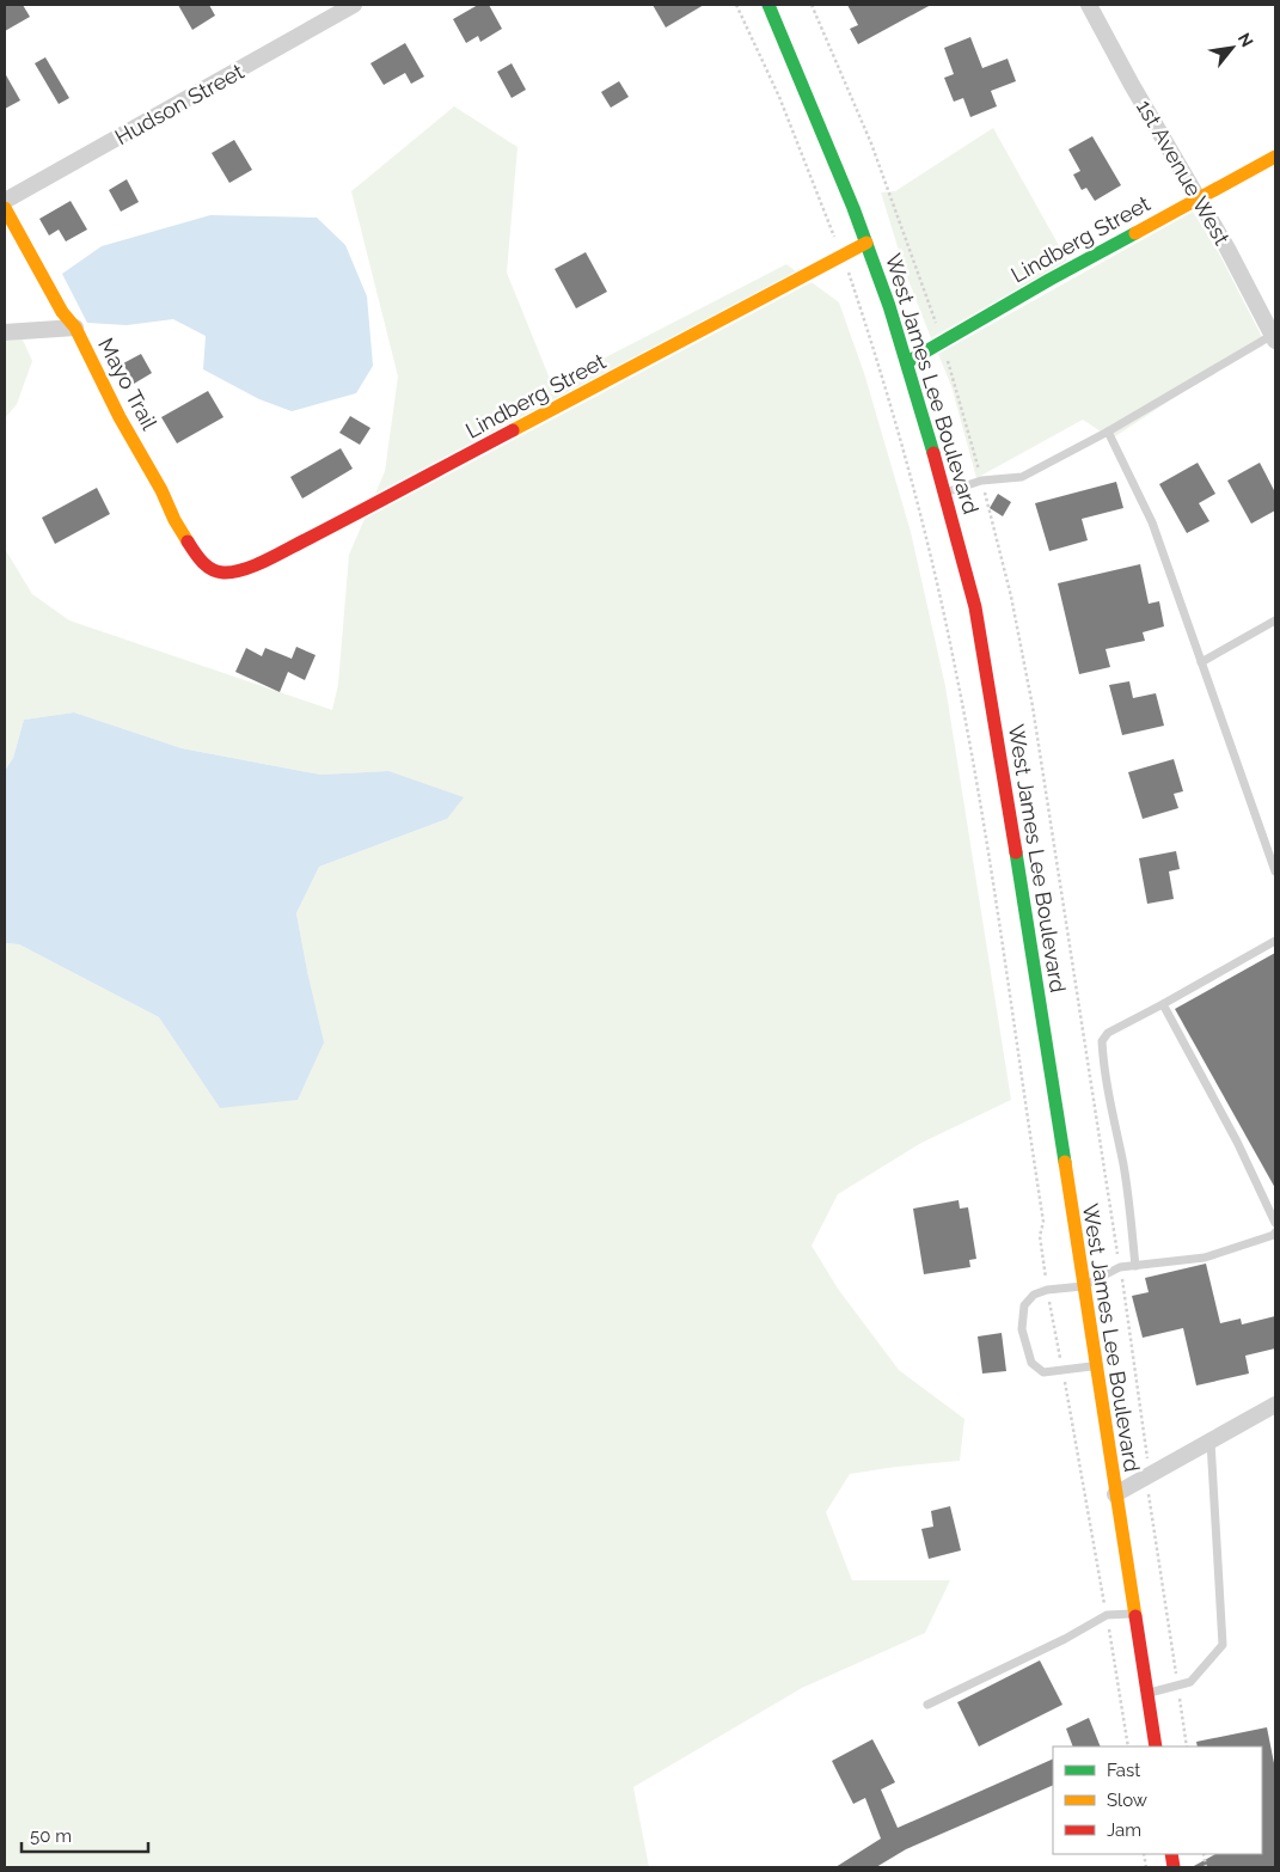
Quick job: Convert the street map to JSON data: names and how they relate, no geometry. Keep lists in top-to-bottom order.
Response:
{
  "streets": {
    "main road": ["Lindberg Street", "Mayo Trail", "West James Lee Boulevard"],
    "street": ["Hudson Street", "1st Avenue West"]
  },
  "crossings": [
    ["1st Avenue West", "Lindberg Street"],
    ["Lindberg Street", "Mayo Trail"],
    ["Lindberg Street", "West James Lee Boulevard"]
  ],
  "legend": ["Fast", "Slow", "Jam"],
  "scale_bar": "50 m",
  "north": "top right"
}
